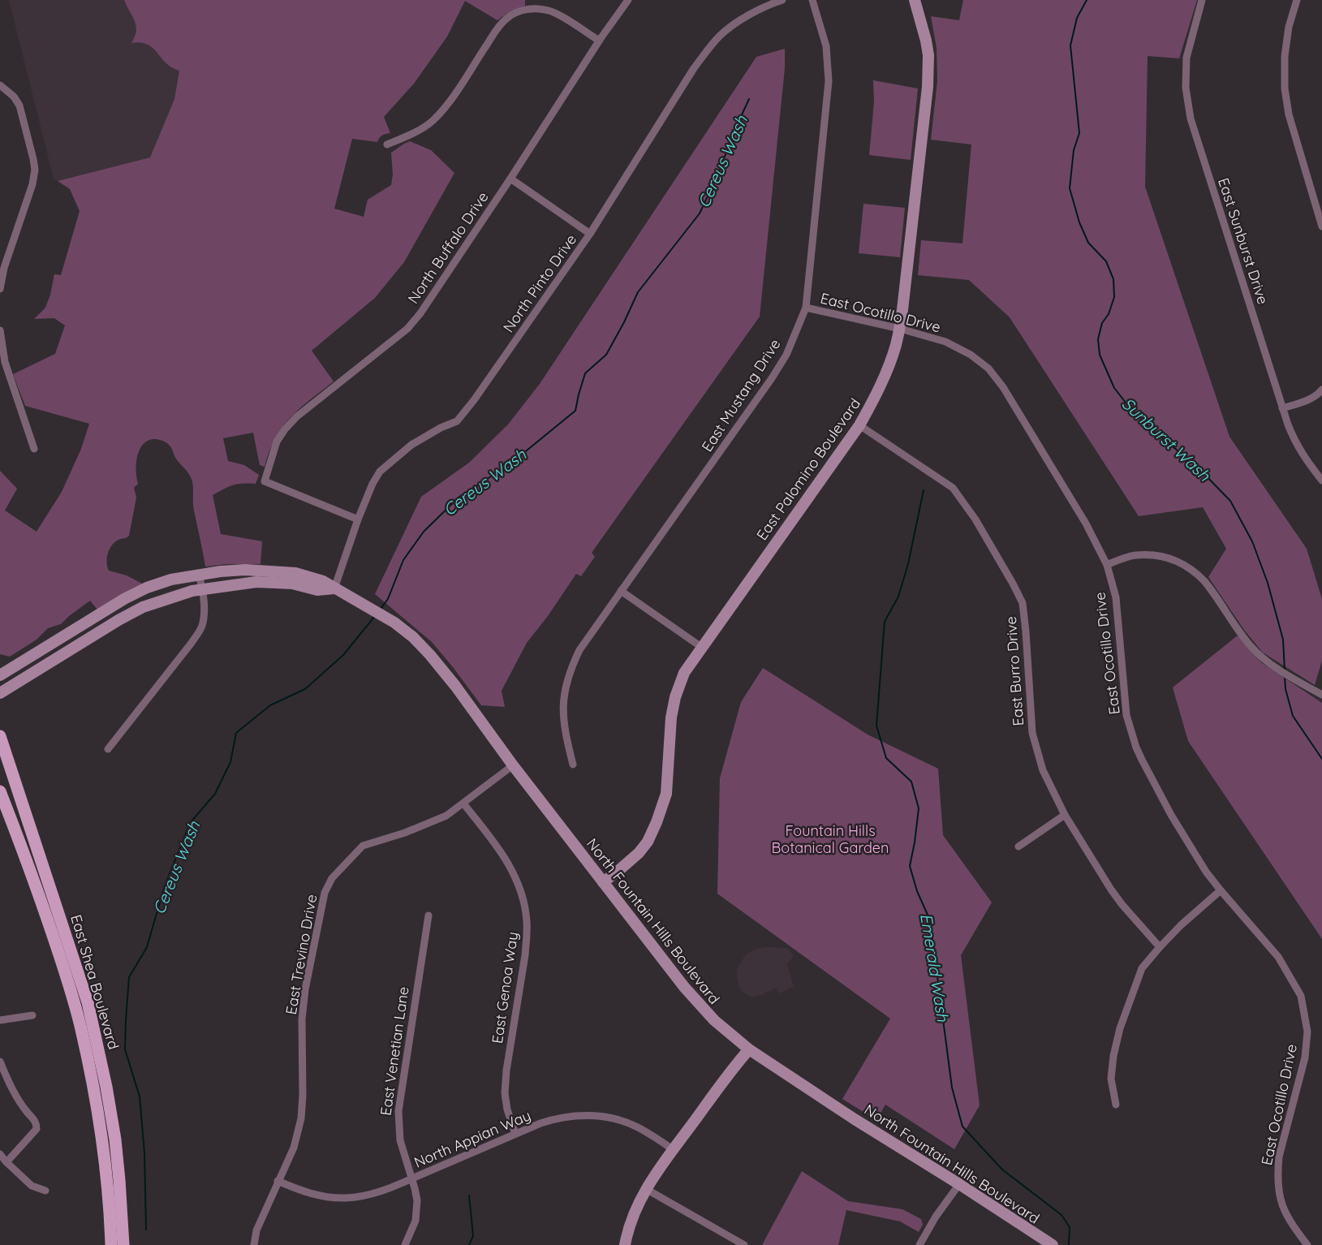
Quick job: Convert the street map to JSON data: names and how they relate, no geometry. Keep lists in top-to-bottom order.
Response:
{
  "streets": {
    "main road": ["East Palomino Boulevard", "North Fountain Hills Boulevard", "East Shea Boulevard"],
    "street": [
      "East Sunburst Drive",
      "North Buffalo Drive",
      "North Pinto Drive",
      "East Ocotillo Drive",
      "East Mustang Drive",
      "East Burro Drive",
      "East Trevino Drive",
      "East Genoa Way",
      "East Venetian Lane",
      "North Appian Way"
    ]
  },
  "crossings": [
    ["North Buffalo Drive", "North Pinto Drive"],
    ["North Pinto Drive", "North Fountain Hills Boulevard"],
    ["East Ocotillo Drive", "East Mustang Drive"],
    ["East Ocotillo Drive", "East Palomino Boulevard"],
    ["East Palomino Boulevard", "East Burro Drive"],
    ["East Palomino Boulevard", "North Fountain Hills Boulevard"],
    ["North Fountain Hills Boulevard", "East Trevino Drive"],
    ["East Trevino Drive", "East Genoa Way"],
    ["East Trevino Drive", "North Appian Way"],
    ["East Genoa Way", "North Appian Way"],
    ["East Venetian Lane", "North Appian Way"]
  ],
  "water": ["Cereus Wash", "Sunburst Wash", "Emerald Wash"],
  "parks": ["Fountain Hills Botanical Garden"]
}
